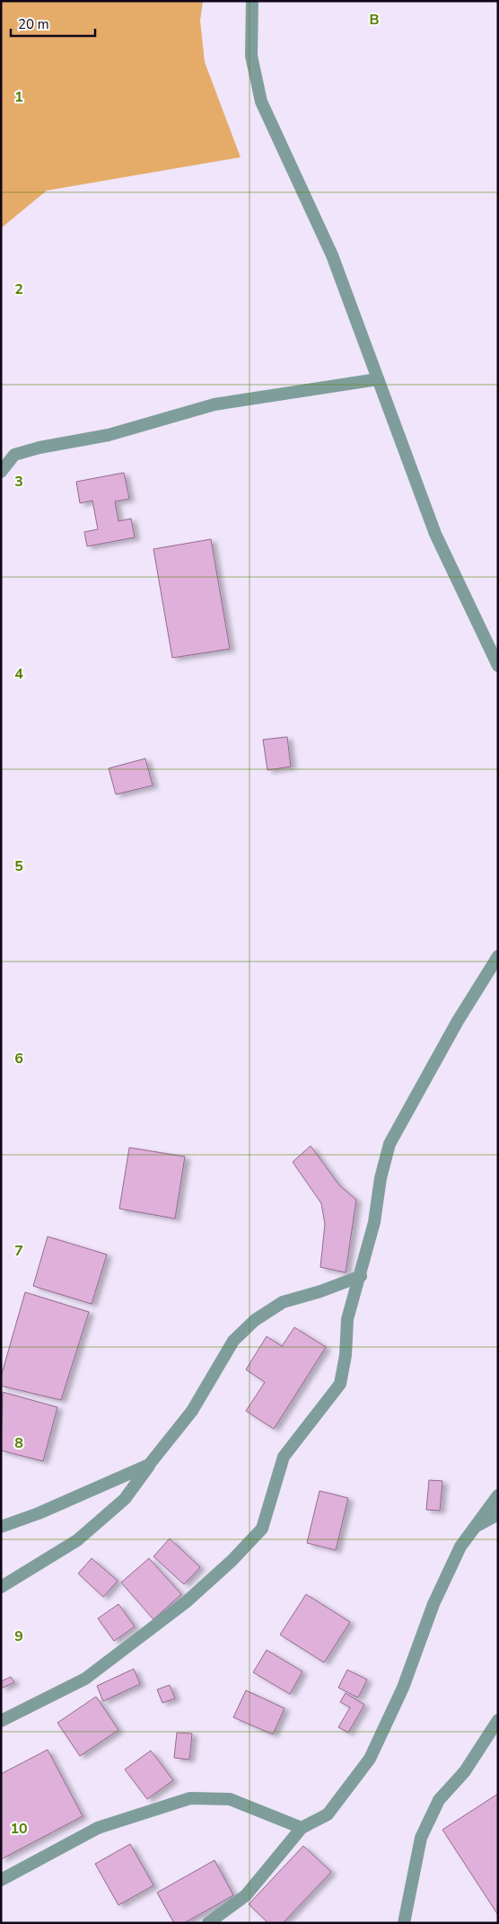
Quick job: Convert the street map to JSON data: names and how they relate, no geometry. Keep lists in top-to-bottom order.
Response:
{
  "scale_bar": "20 m",
  "grid": {
    "columns": ["B"],
    "rows": [
      "1",
      "2",
      "3",
      "4",
      "5",
      "6",
      "7",
      "8",
      "9",
      "10"
    ]
  }
}
